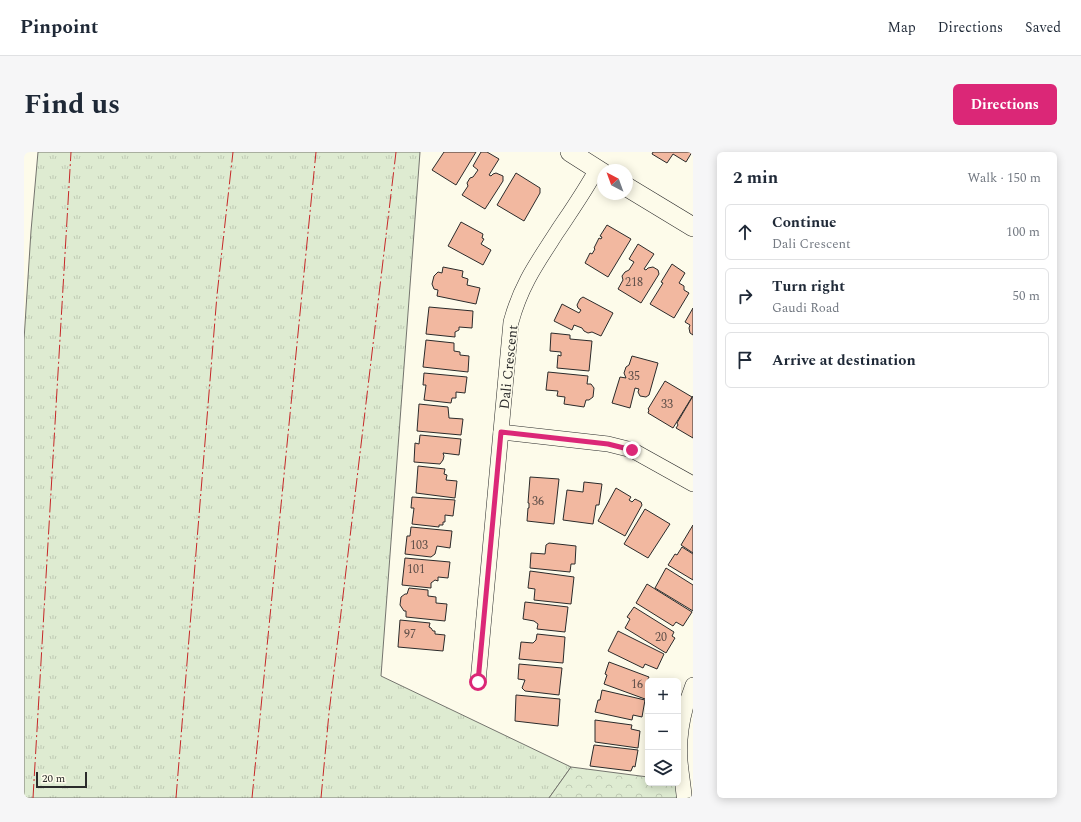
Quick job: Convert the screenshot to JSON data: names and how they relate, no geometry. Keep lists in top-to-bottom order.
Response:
{
  "streets": {
    "street": ["Dali Crescent"]
  },
  "house_numbers": [
    "218",
    "35",
    "33",
    "36",
    "103",
    "101",
    "97",
    "20",
    "16"
  ],
  "scale_bar": "20 m",
  "north": "top left",
  "page": {
    "header": "Pinpoint",
    "nav": ["Map", "Directions", "Saved"],
    "title": "Find us",
    "buttons": "Directions",
    "heading": ["2 min", "Walk · 150 m"],
    "list": [
      ["Continue", "Dali Crescent", "100 m"],
      ["Turn right", "Gaudi Road", "50 m"],
      "Arrive at destination"
    ],
    "map_buttons": ["+", "−"],
    "scale": "20 m"
  }
}
